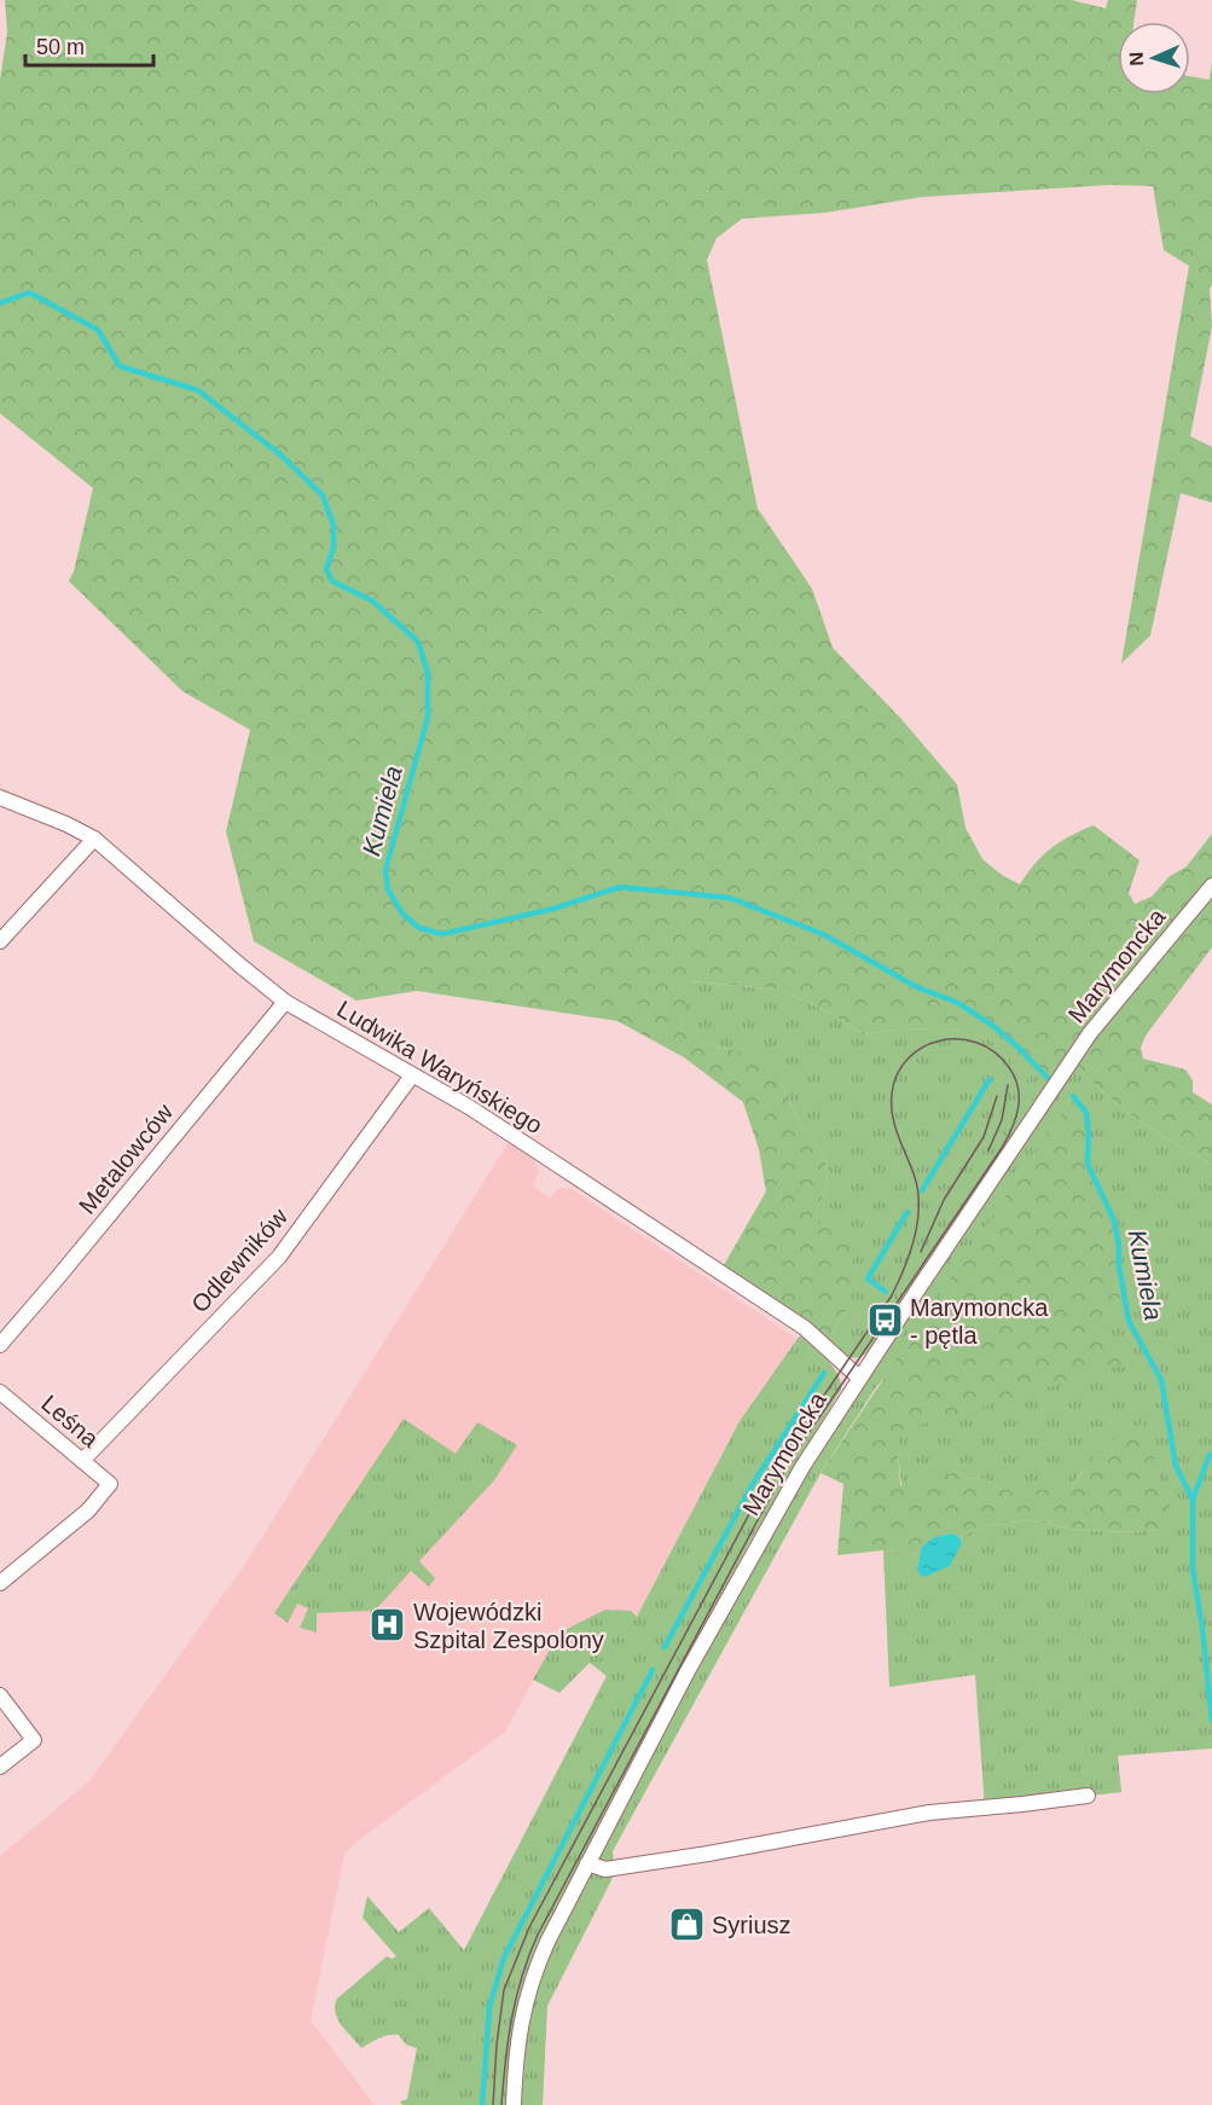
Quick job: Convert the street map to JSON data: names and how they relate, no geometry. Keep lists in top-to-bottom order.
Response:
{
  "streets": {
    "street": [
      "Marymoncka",
      "Ludwika Waryńskiego",
      "Metalowców",
      "Odlewników",
      "Leśna"
    ]
  },
  "crossings": [
    ["Marymoncka", "Ludwika Waryńskiego"],
    ["Ludwika Waryńskiego", "Metalowców"],
    ["Ludwika Waryńskiego", "Odlewników"],
    ["Odlewników", "Leśna"]
  ],
  "water": ["Kumiela"],
  "places": {
    "bus stop": ["Marymoncka - pętla"],
    "hospital": ["Wojewódzki Szpital Zespolony"],
    "shop": ["Syriusz"]
  },
  "scale_bar": "50 m",
  "north": "left"
}
